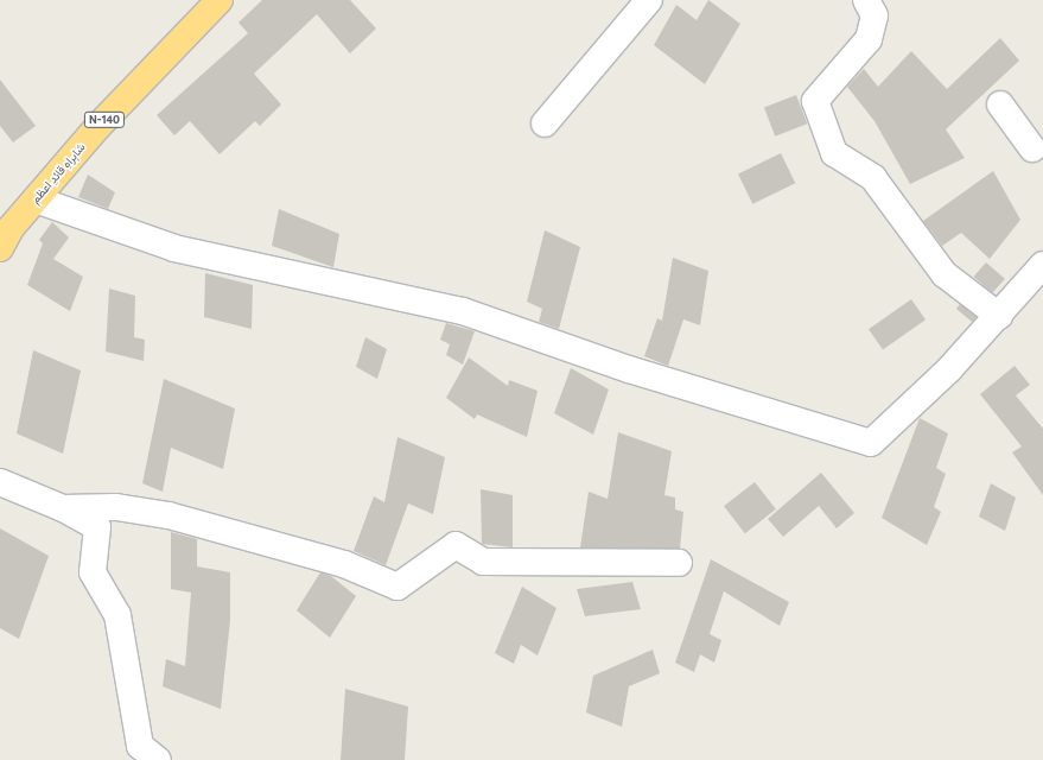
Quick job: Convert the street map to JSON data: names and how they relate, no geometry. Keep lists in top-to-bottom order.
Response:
{
  "streets": {
    "highway": ["N-140", "شاہراہِ قائدِ اعظم"]
  }
}
